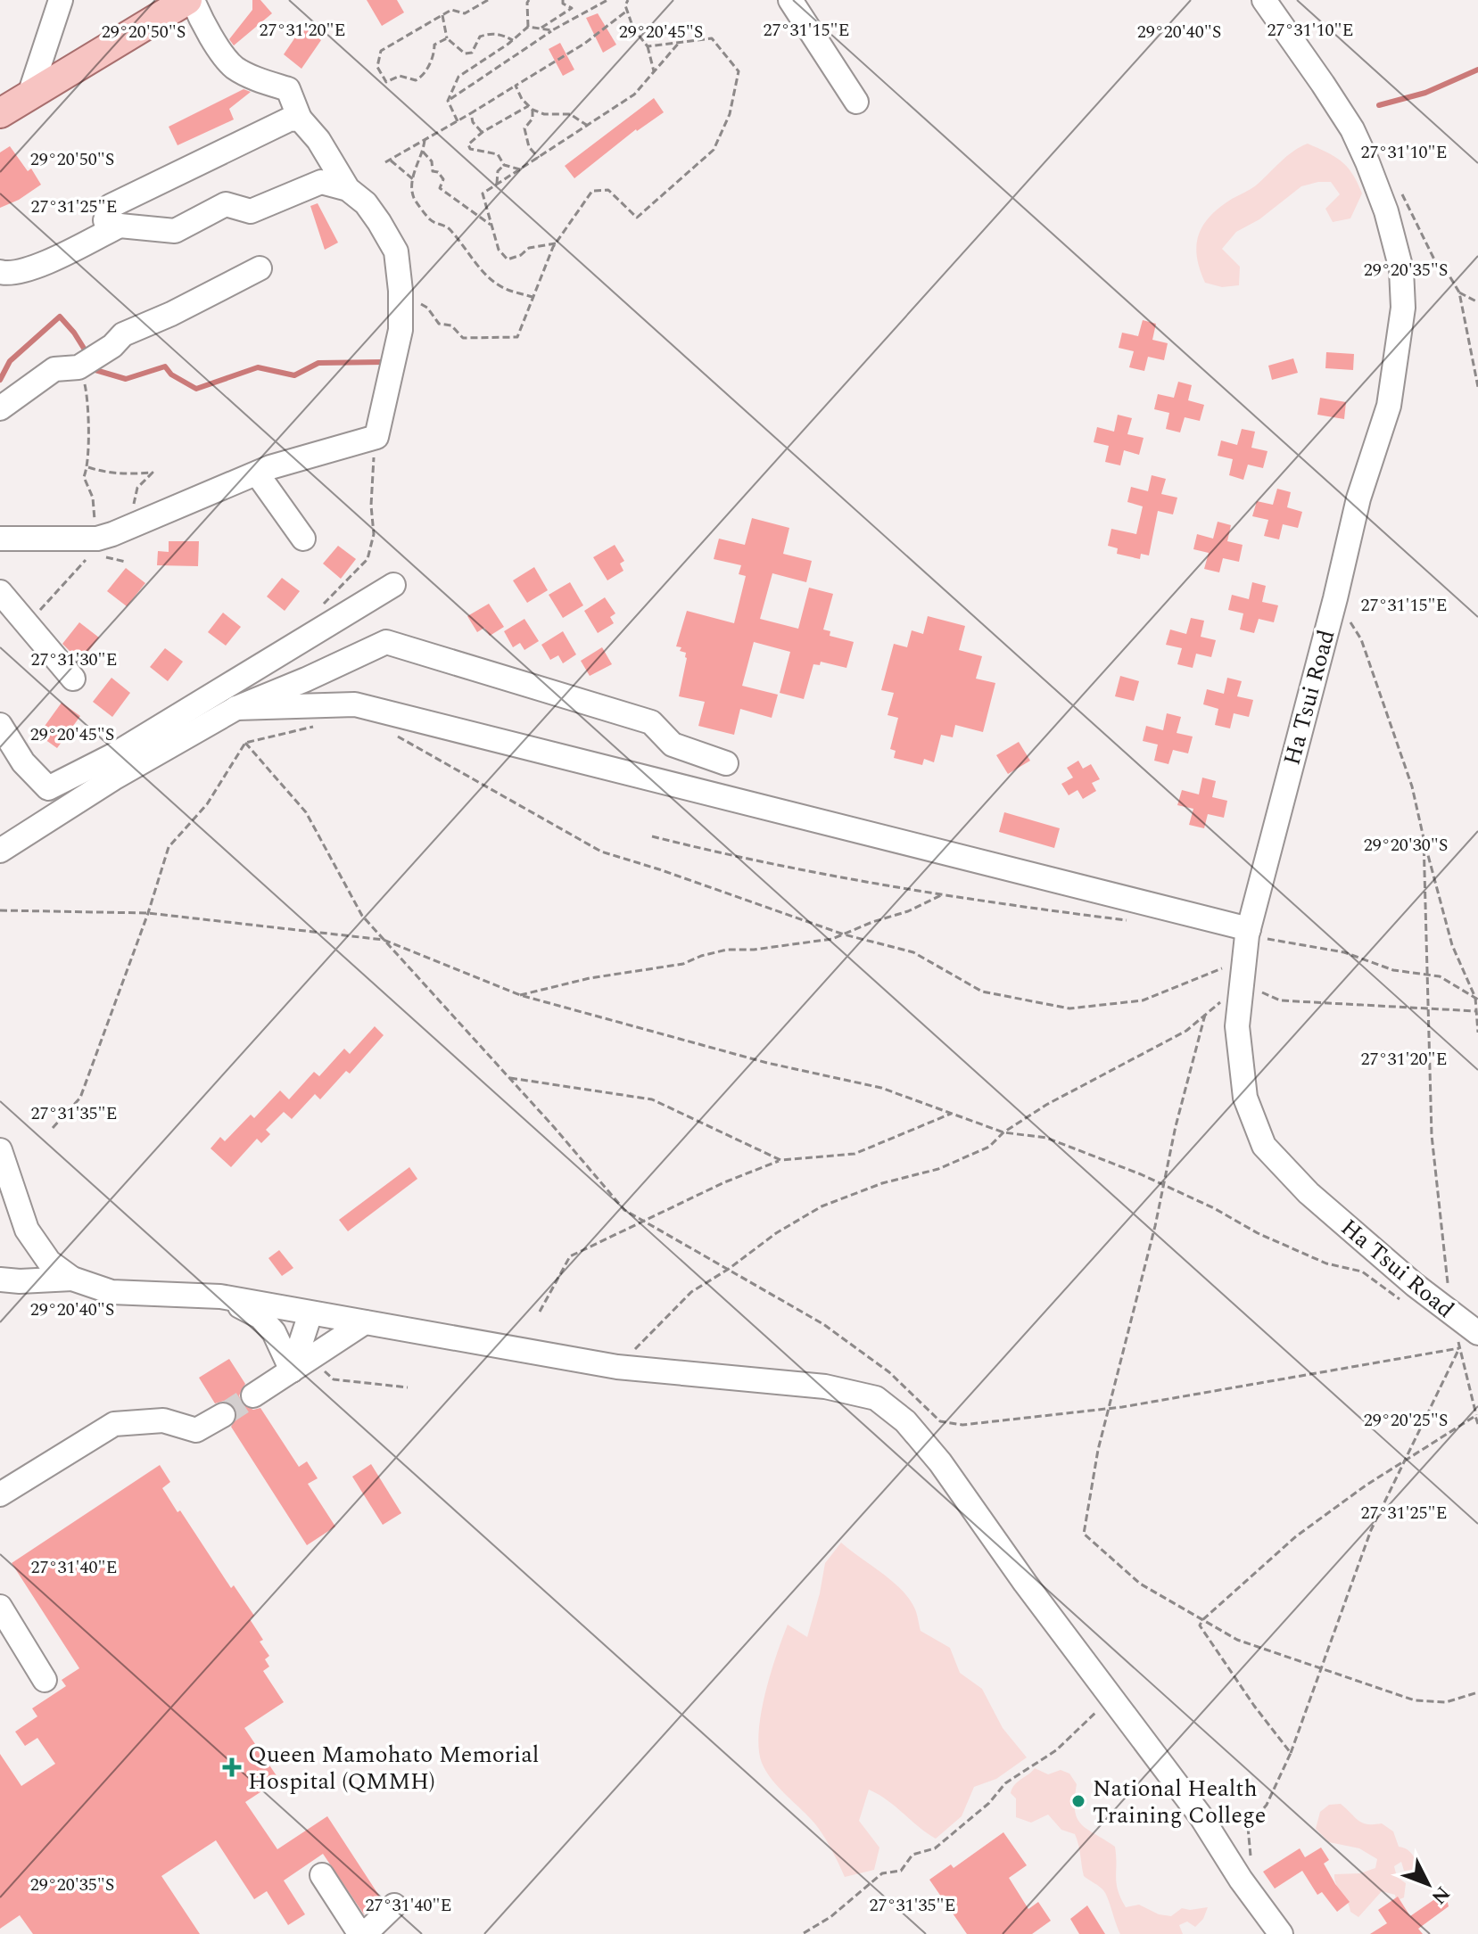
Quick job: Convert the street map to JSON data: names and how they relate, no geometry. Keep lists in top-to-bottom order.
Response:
{
  "streets": {
    "street": ["Ha Tsui Road"]
  },
  "places": {
    "health": ["Queen Mamohato Memorial Hospital (QMMH)"],
    "other": ["National Health Training College"]
  },
  "north": "bottom right",
  "coordinates": [
    "27°31'10\"E",
    "27°31'20\"E",
    "27°31'15\"E",
    "29°20'50\"S",
    "29°20'45\"S",
    "29°20'40\"S",
    "27°31'25\"E",
    "29°20'35\"S",
    "27°31'30\"E",
    "29°20'30\"S",
    "27°31'35\"E",
    "29°20'25\"S",
    "27°31'40\"E"
  ]
}
